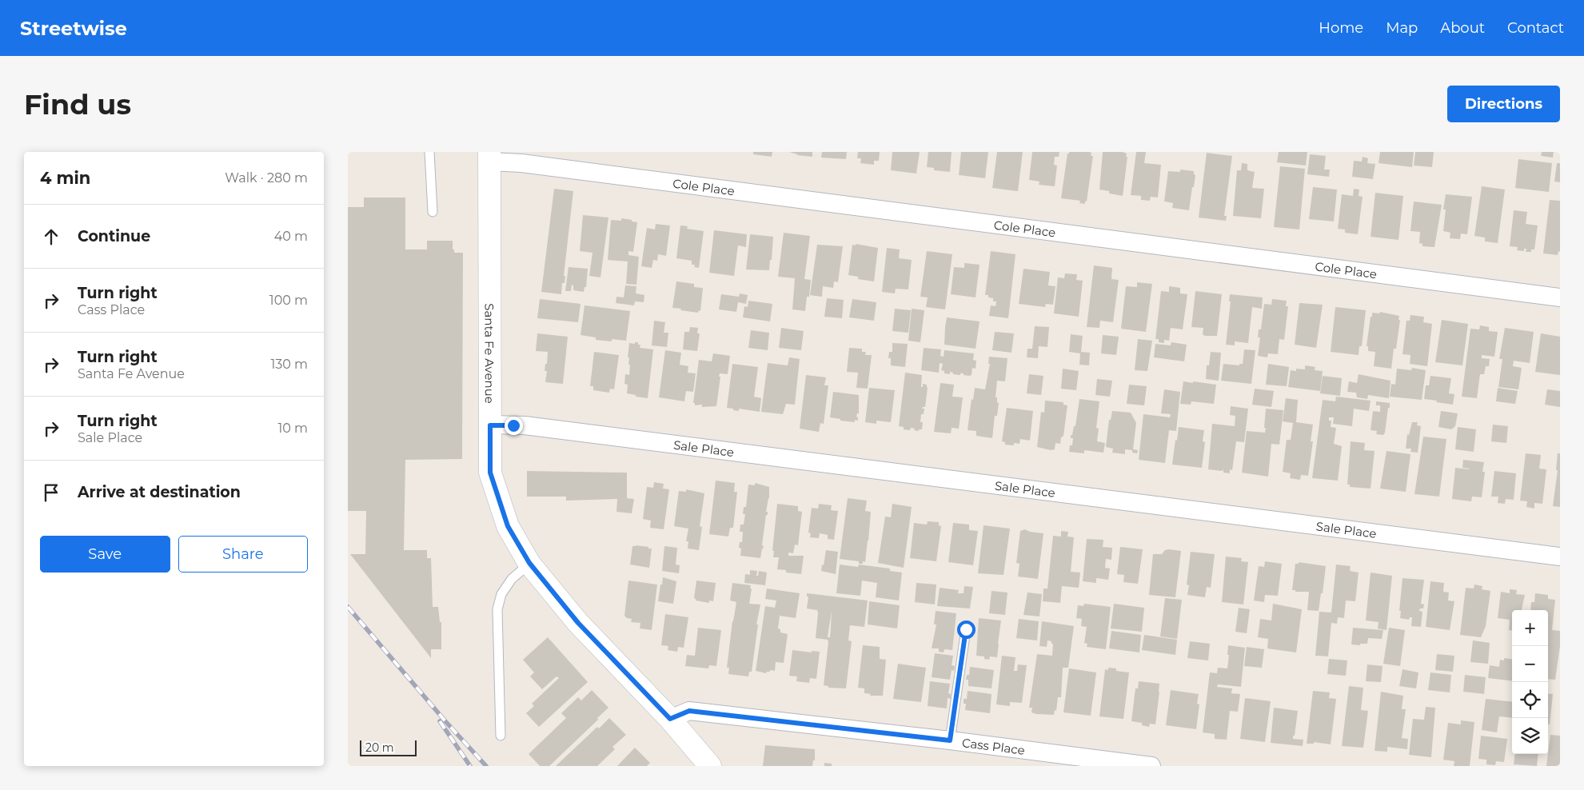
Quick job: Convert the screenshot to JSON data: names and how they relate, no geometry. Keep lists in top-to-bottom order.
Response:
{
  "streets": {
    "main road": ["Santa Fe Avenue"],
    "street": ["Cole Place", "Sale Place", "Cass Place"]
  },
  "crossings": [
    ["Cole Place", "Santa Fe Avenue"],
    ["Santa Fe Avenue", "Sale Place"],
    ["Santa Fe Avenue", "Cass Place"]
  ],
  "scale_bar": "20 m",
  "page": {
    "header": "Streetwise",
    "nav": [
      "Home",
      "Map",
      "About",
      "Contact"
    ],
    "buttons": [
      "Directions",
      ["Save", "Share"]
    ],
    "title": "Find us",
    "heading": ["4 min", "Walk · 280 m"],
    "list": [
      ["Continue", "40 m"],
      ["Turn right", "Cass Place", "100 m"],
      ["Turn right", "Santa Fe Avenue", "130 m"],
      ["Turn right", "Sale Place", "10 m"],
      "Arrive at destination"
    ],
    "map_buttons": ["+", "−"],
    "scale": "20 m"
  }
}
